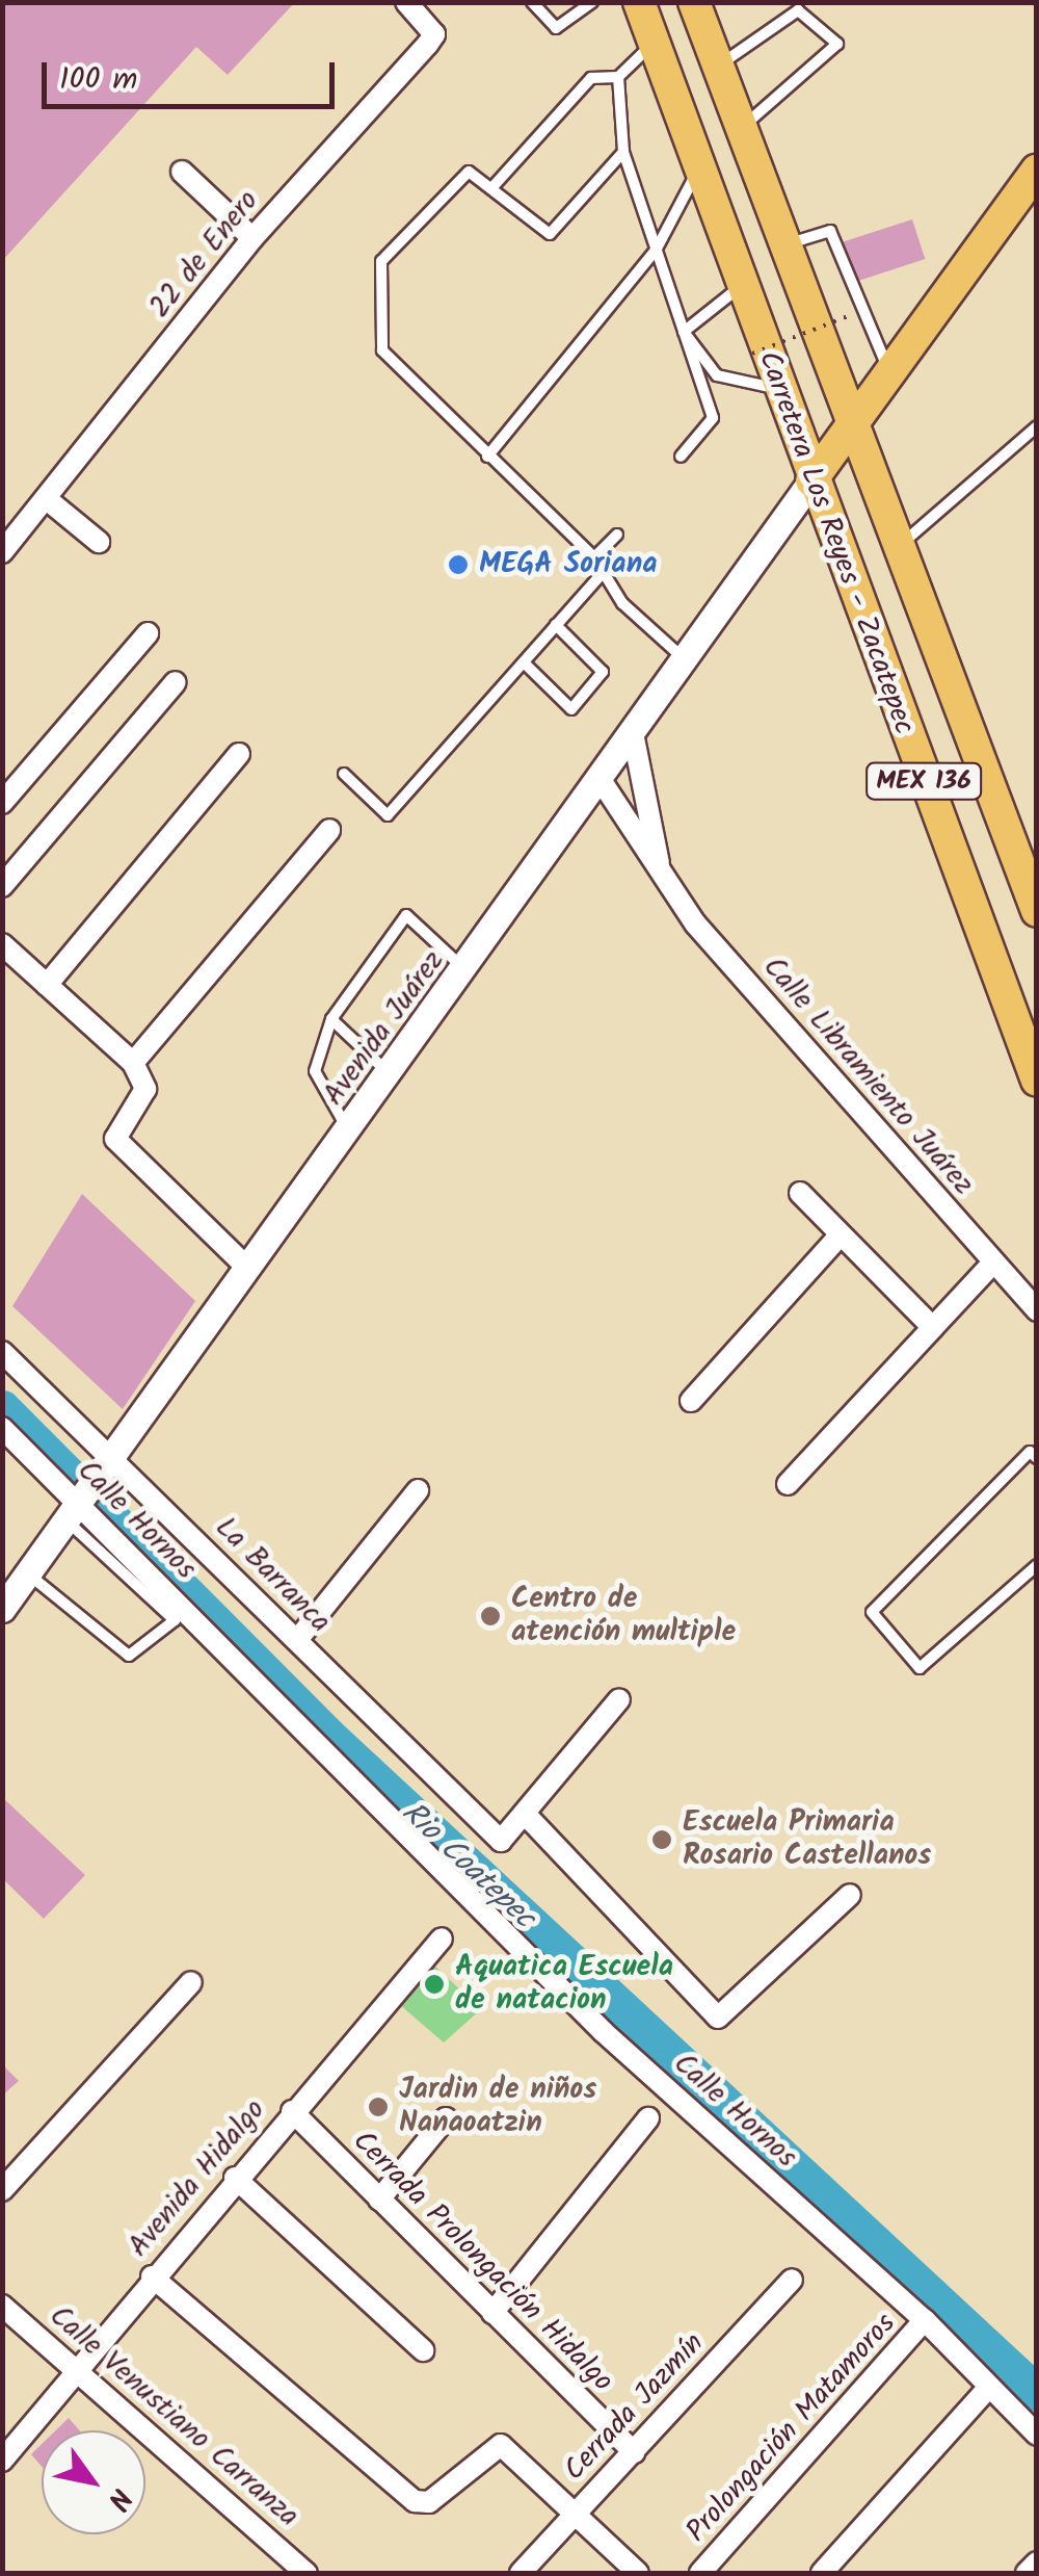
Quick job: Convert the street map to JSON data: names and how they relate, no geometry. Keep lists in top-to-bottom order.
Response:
{
  "streets": {
    "main road": ["Carretera Los Reyes - Zacatepec", "MEX 136"],
    "street": [
      "22 de Enero",
      "Avenida Juárez",
      "Calle Libramiento Juárez",
      "Calle Hornos",
      "La Barranca",
      "Avenida Hidalgo",
      "Cerrada Prolongación Hidalgo",
      "Cerrada Jazmín",
      "Calle Venustiano Carranza",
      "Prolongación Matamoros"
    ]
  },
  "crossings": [
    ["Carretera Los Reyes - Zacatepec", "Avenida Juárez"],
    ["Avenida Juárez", "Calle Libramiento Juárez"],
    ["Avenida Juárez", "Calle Hornos"],
    ["Avenida Juárez", "La Barranca"],
    ["Calle Hornos", "Prolongación Matamoros"],
    ["Avenida Hidalgo", "Cerrada Prolongación Hidalgo"],
    ["Avenida Hidalgo", "Calle Venustiano Carranza"],
    ["Cerrada Prolongación Hidalgo", "Cerrada Jazmín"]
  ],
  "water": ["Rio Coatepec"],
  "places": [
    "MEGA Soriana",
    "Centro de atención multiple",
    "Escuela Primaria Rosario Castellanos",
    "Aquatica Escuela de natacion",
    "Jardin de niños Nanaoatzin"
  ],
  "scale_bar": "100 m",
  "north": "bottom right"
}
